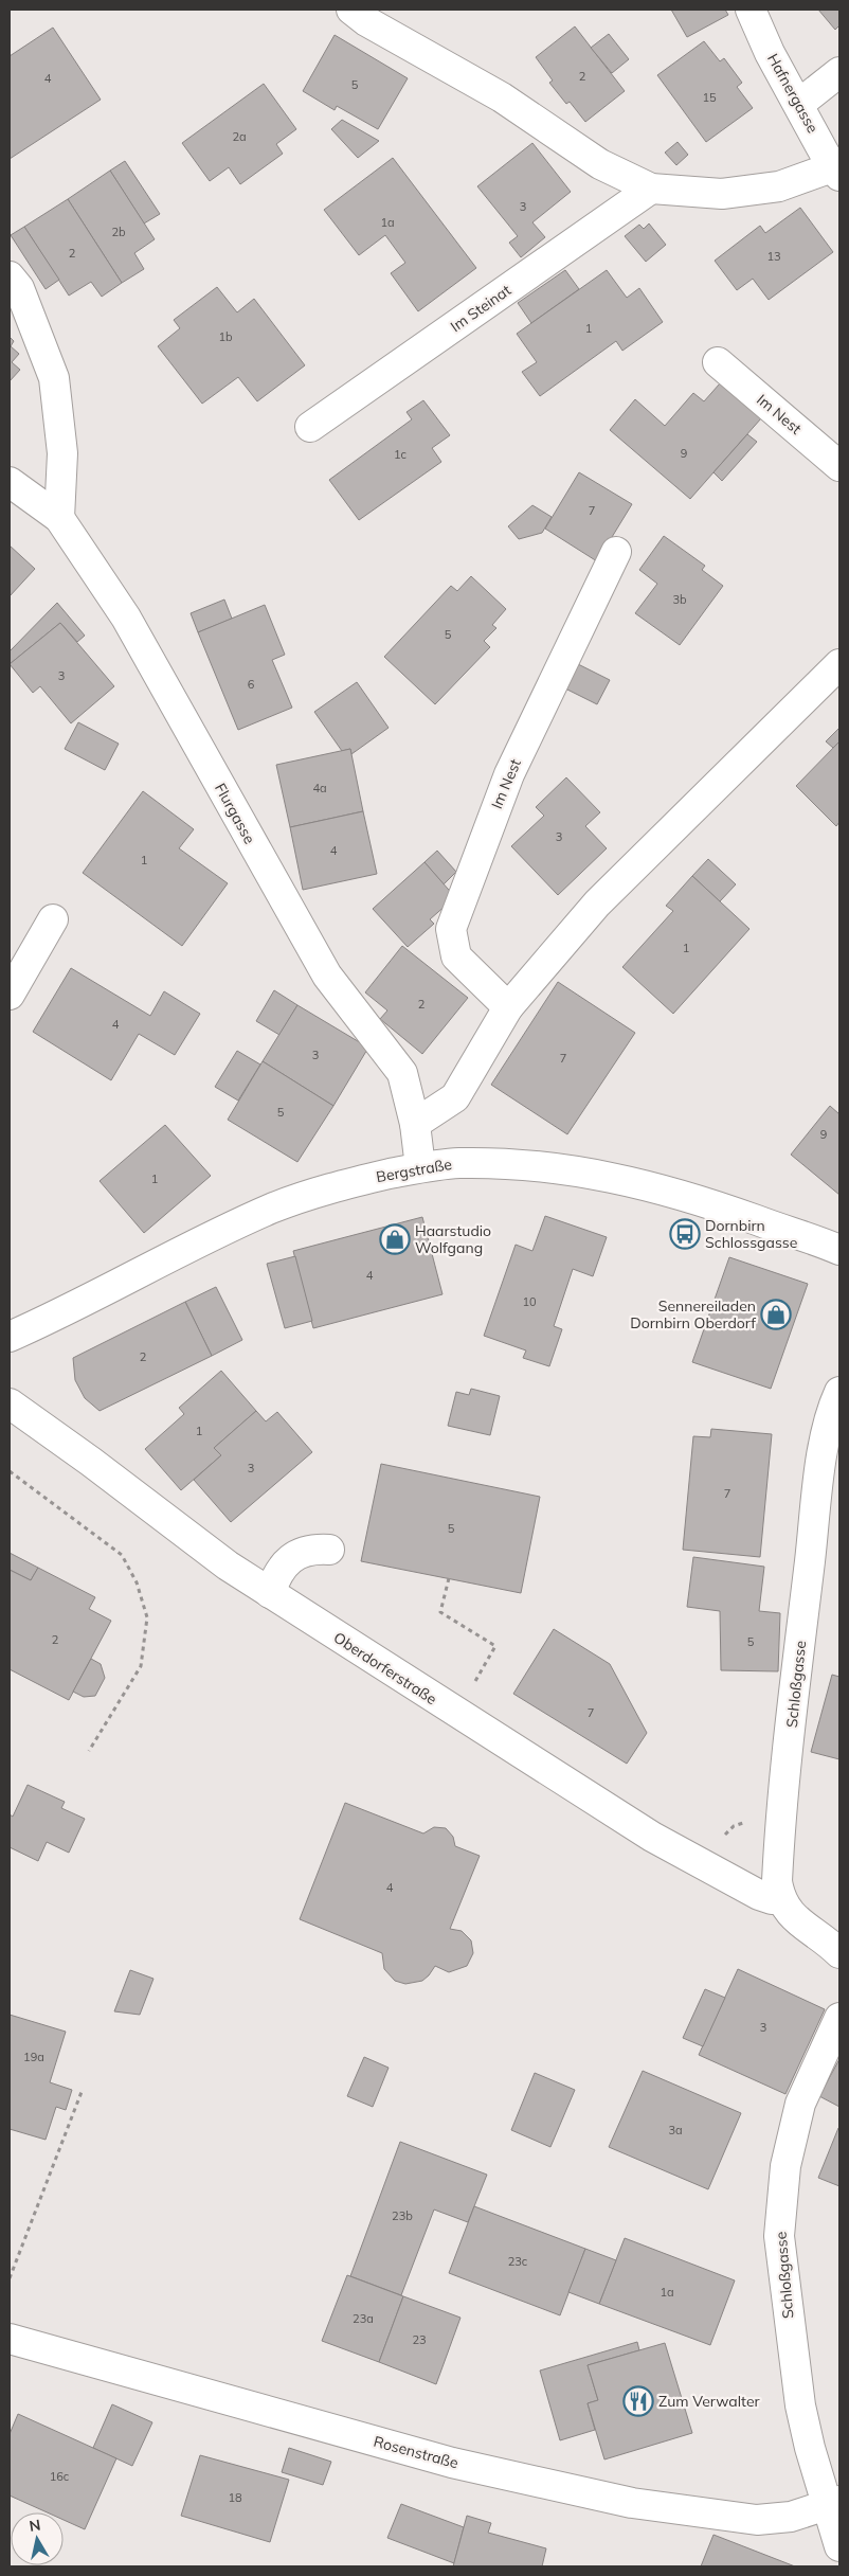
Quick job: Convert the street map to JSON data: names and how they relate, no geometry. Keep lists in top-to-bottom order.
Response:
{
  "streets": {
    "street": [
      "Hafnergasse",
      "Im Steinat",
      "Im Nest",
      "Flurgasse",
      "Bergstraße",
      "Oberdorferstraße",
      "Schloßgasse",
      "Rosenstraße"
    ]
  },
  "crossings": [
    ["Flurgasse", "Bergstraße"],
    ["Oberdorferstraße", "Schloßgasse"],
    ["Schloßgasse", "Rosenstraße"]
  ],
  "places": {
    "bus stop": ["Dornbirn Schlossgasse"],
    "shop": ["Haarstudio Wolfgang", "Sennereiladen Dornbirn Oberdorf"],
    "restaurant": ["Zum Verwalter"]
  },
  "house_numbers": [
    "2",
    "4",
    "5",
    "15",
    "2a",
    "3",
    "1a",
    "2b",
    "2",
    "13",
    "1",
    "1b",
    "9",
    "1c",
    "7",
    "3b",
    "5",
    "3",
    "6",
    "4a",
    "3",
    "4",
    "1",
    "1",
    "2",
    "4",
    "3",
    "7",
    "5",
    "9",
    "1",
    "4",
    "10",
    "2",
    "1",
    "3",
    "7",
    "5",
    "2",
    "5",
    "7",
    "4",
    "3",
    "19a",
    "3a",
    "23b",
    "23c",
    "1a",
    "23a",
    "23",
    "16c",
    "18"
  ],
  "north": "top"
}
